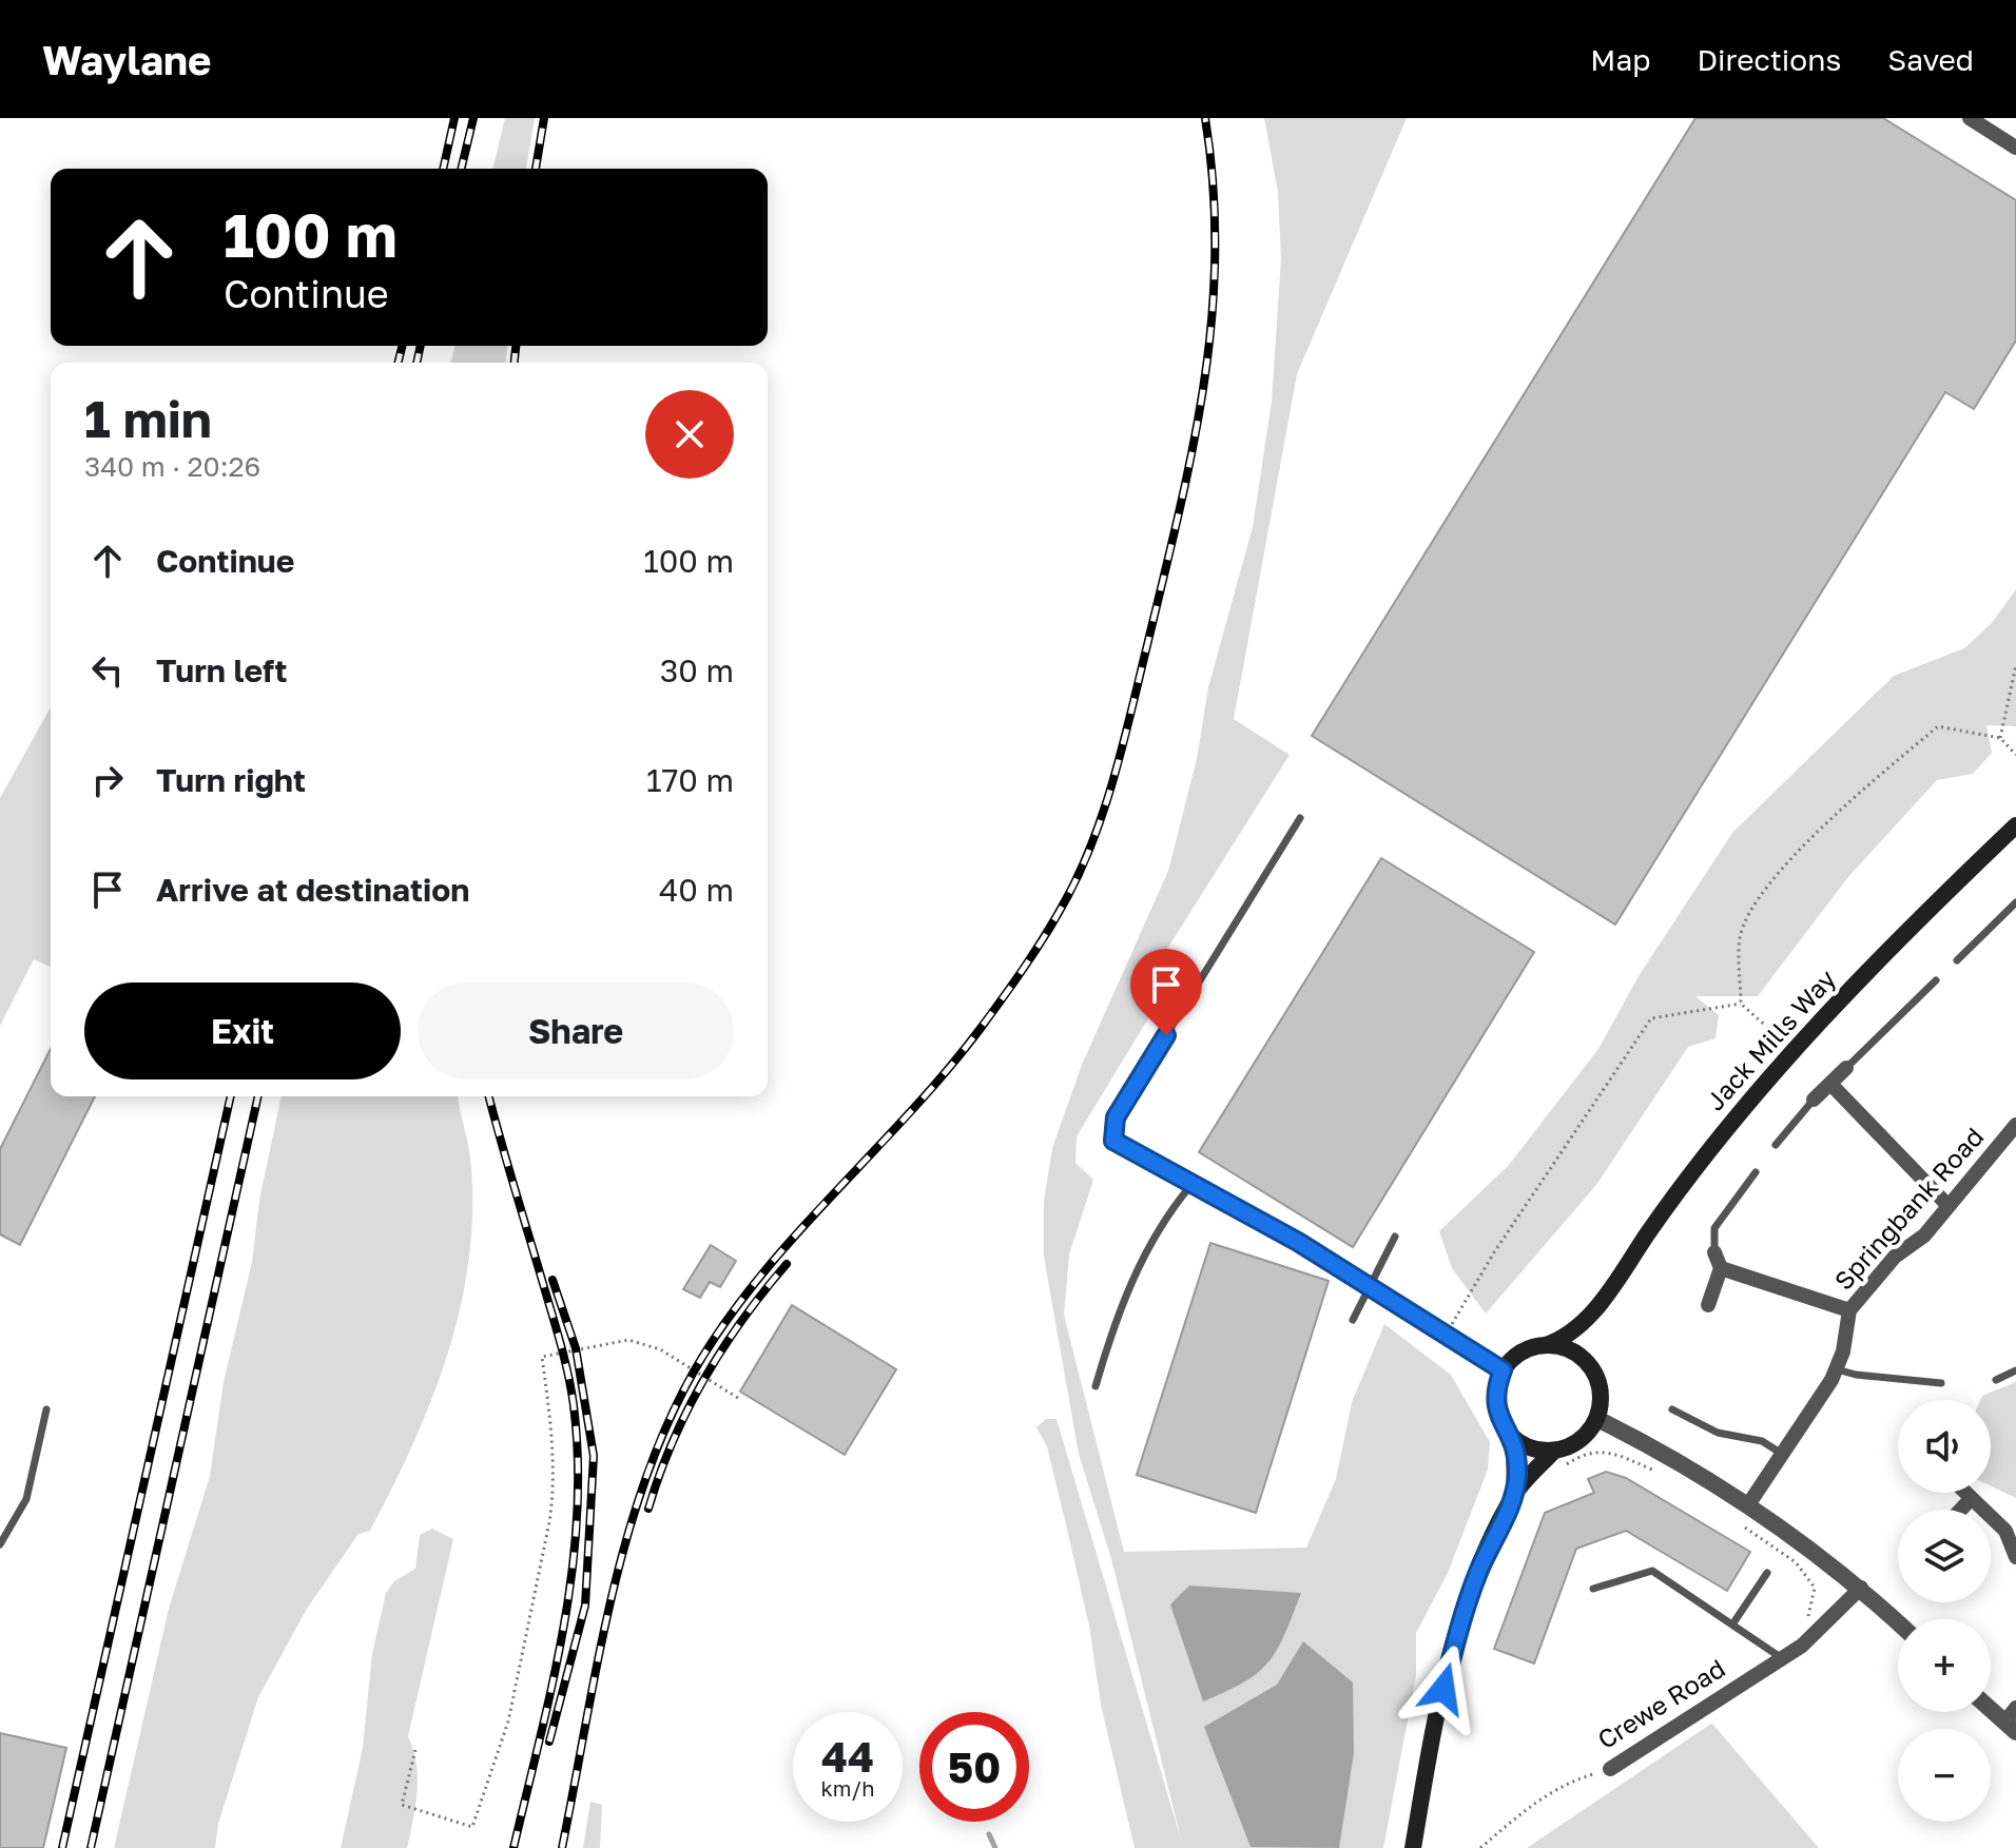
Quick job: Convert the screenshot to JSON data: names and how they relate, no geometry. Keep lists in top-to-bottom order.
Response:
{
  "streets": {
    "main road": ["Jack Mills Way"],
    "street": ["Springbank Road", "Crewe Road"]
  },
  "page": {
    "header": "Waylane",
    "nav": ["Map", "Directions", "Saved"],
    "turn": ["100 m", "Continue"],
    "heading": ["1 min", "340 m · 20:26"],
    "list": [
      {
        "name": "Continue",
        "value": "100 m"
      },
      {
        "name": "Turn left",
        "value": "30 m"
      },
      {
        "name": "Turn right",
        "value": "170 m"
      },
      {
        "name": "Arrive at destination",
        "value": "40 m"
      }
    ],
    "buttons": ["Exit", "Share"],
    "map_buttons": ["+", "−"],
    "speed": "44 km/h",
    "limit": "50"
  }
}
